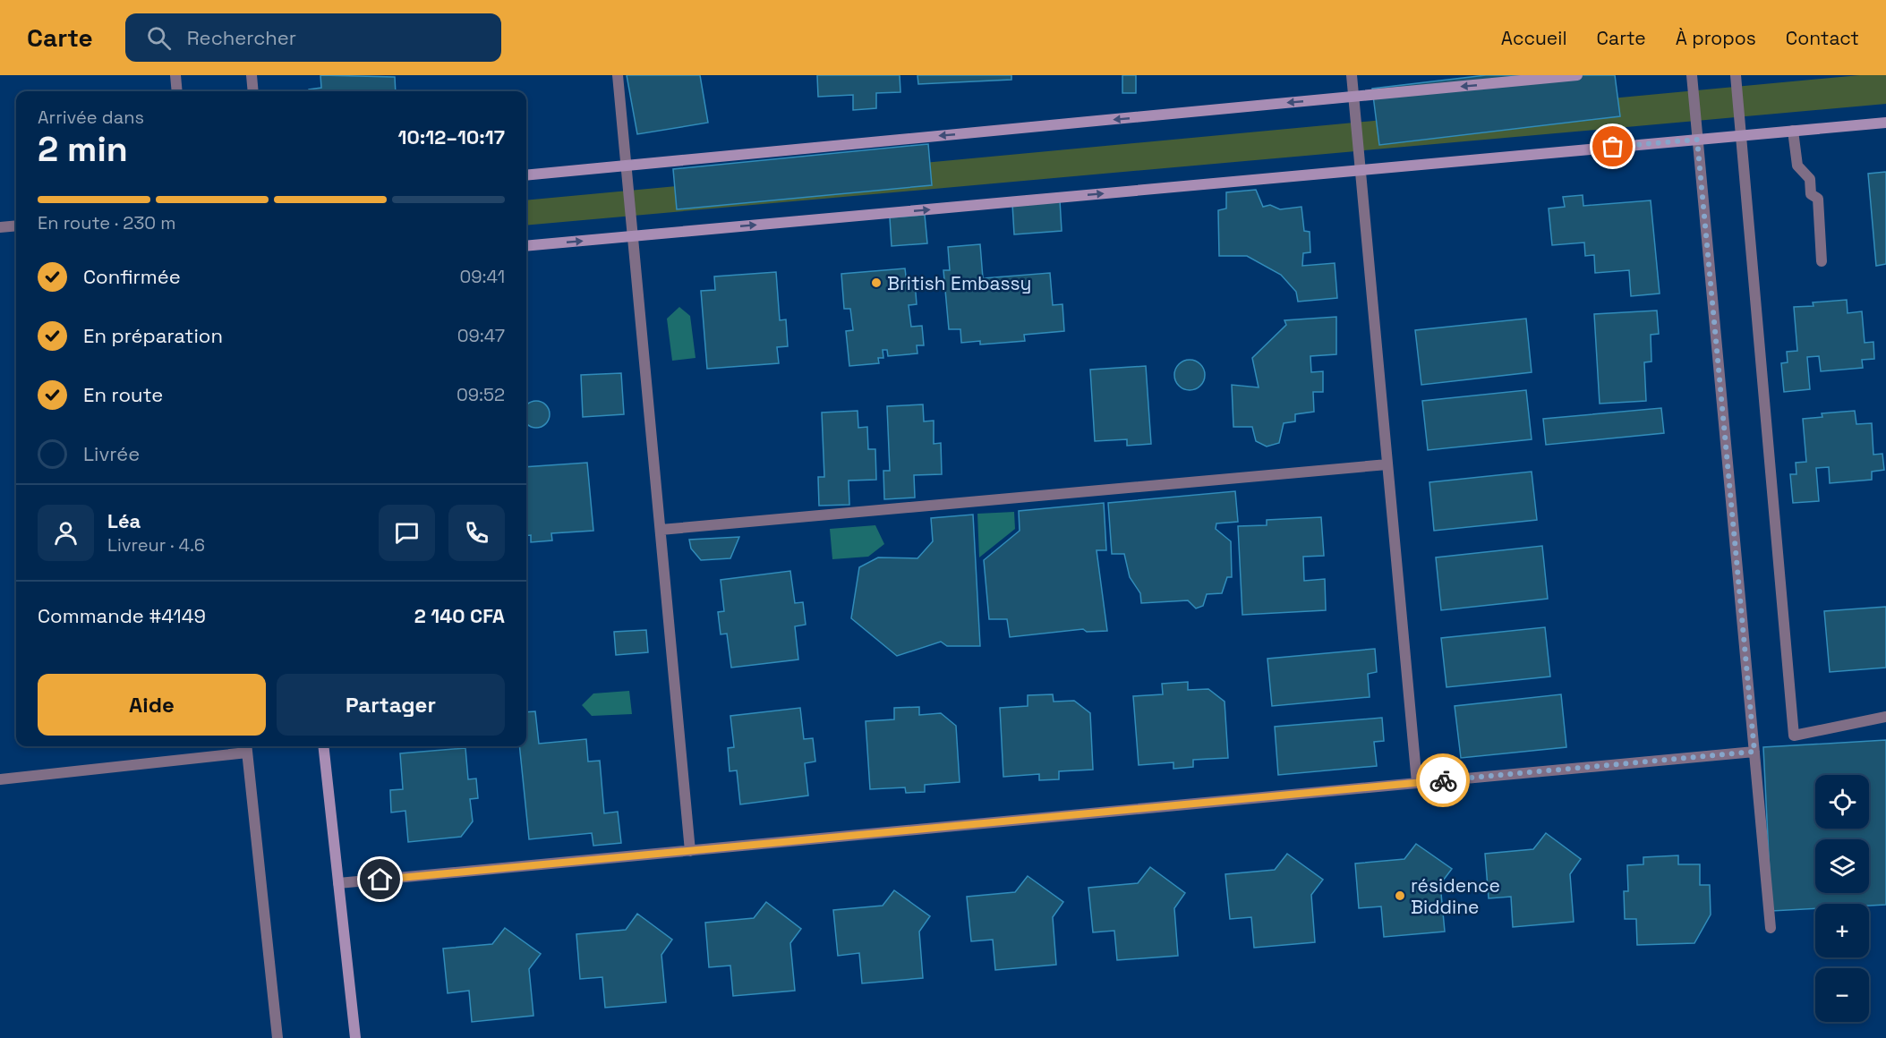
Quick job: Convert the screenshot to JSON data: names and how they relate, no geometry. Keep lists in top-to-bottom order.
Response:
{
  "places": ["British Embassy", "résidence Biddine"],
  "page": {
    "header": "Carte",
    "search": "Rechercher",
    "nav": [
      "Accueil",
      "Carte",
      "À propos",
      "Contact"
    ],
    "heading": ["2 min", "Arrivée dans", "10:12–10:17"],
    "panel": [
      "Léa",
      "Livreur · 4.6",
      "Commande #4149",
      "2 140 CFA"
    ],
    "bar": "En route · 230 m",
    "list": [
      ["Confirmée", "09:41"],
      ["En préparation", "09:47"],
      ["En route", "09:52"],
      "Livrée"
    ],
    "buttons": ["Aide", "Partager"],
    "map_buttons": ["+", "−"]
  }
}
